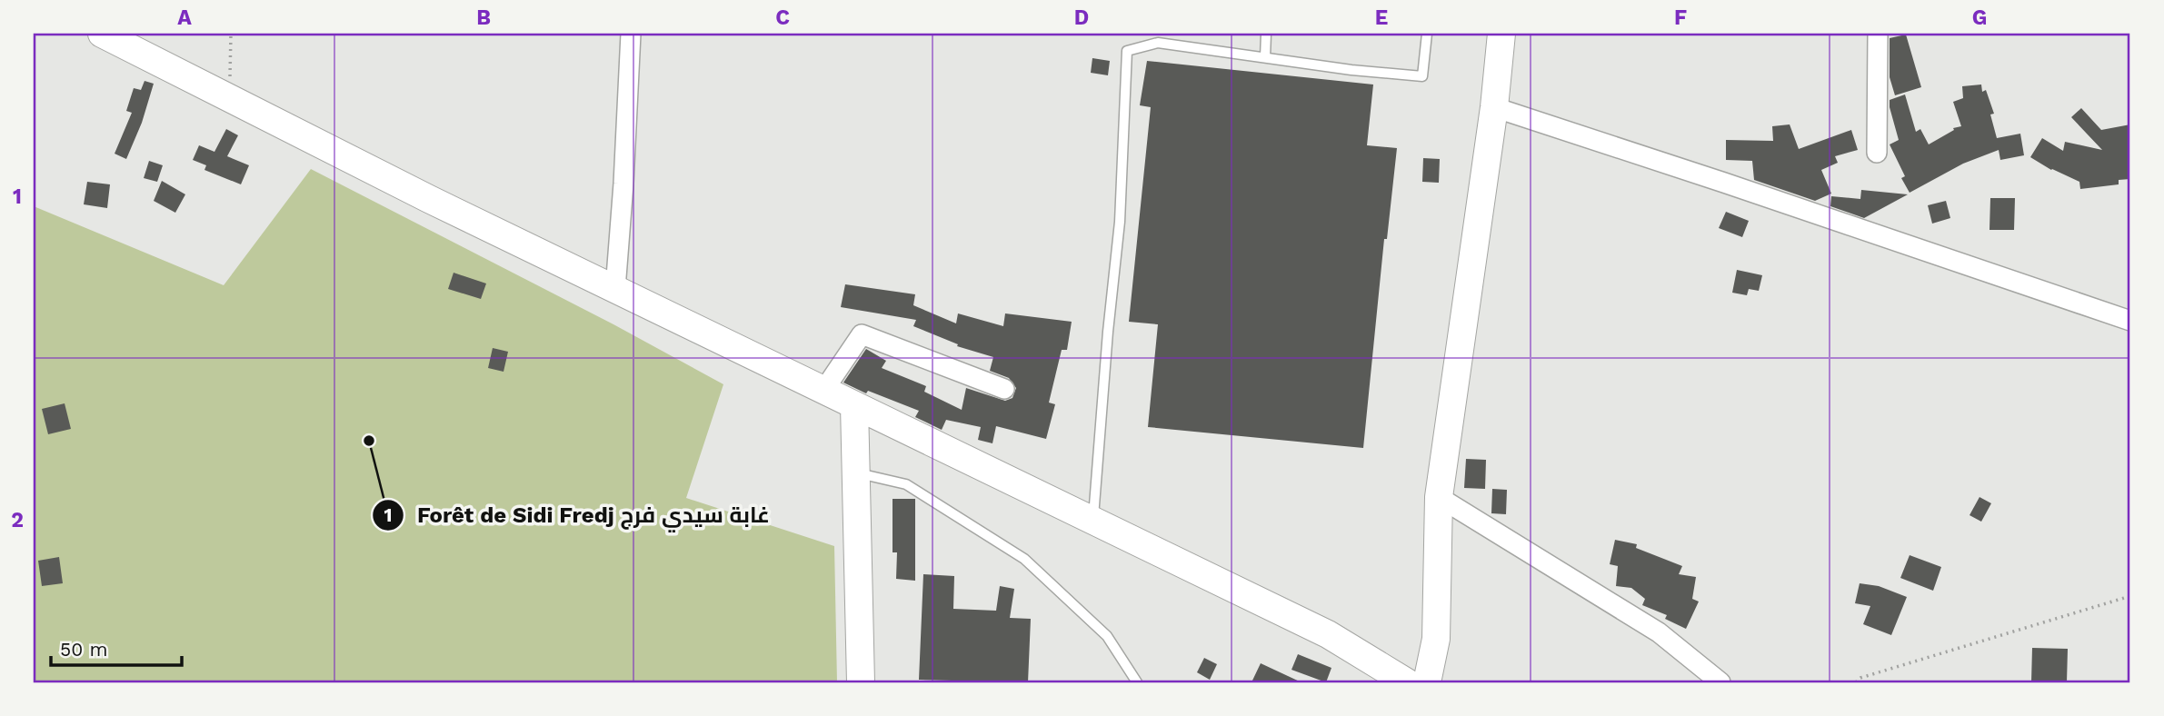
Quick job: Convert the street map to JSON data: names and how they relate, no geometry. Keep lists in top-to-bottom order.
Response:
{
  "places": ["Forêt de Sidi Fredj غابة سيدي فرج"],
  "scale_bar": "50 m",
  "grid": {
    "columns": [
      "A",
      "B",
      "C",
      "D",
      "E",
      "F",
      "G"
    ],
    "rows": ["1", "2"]
  }
}
